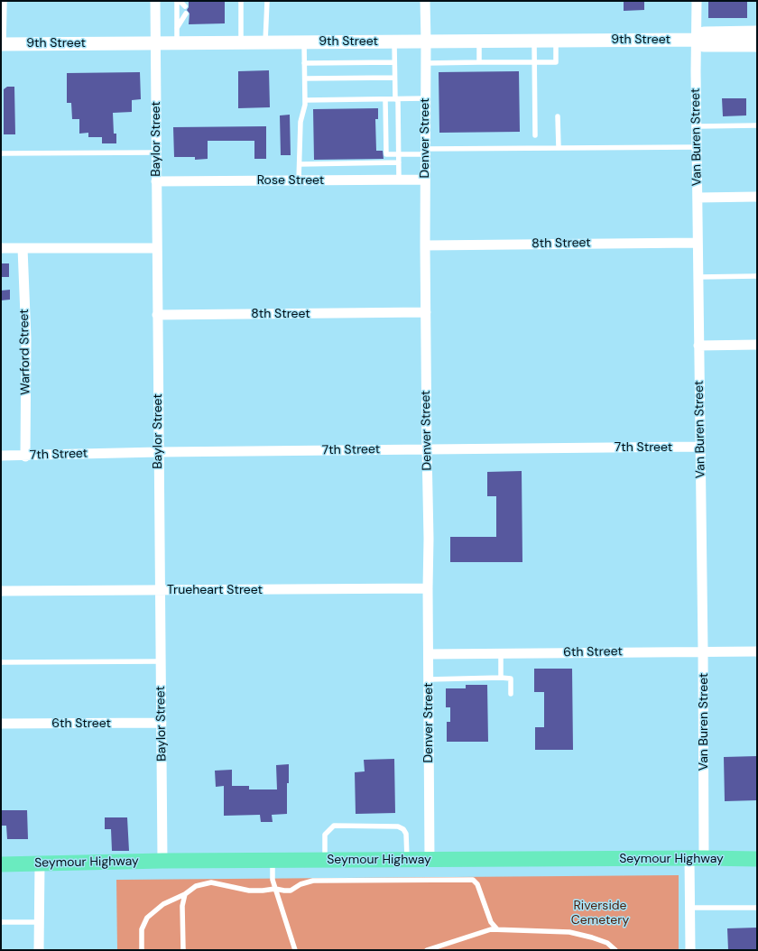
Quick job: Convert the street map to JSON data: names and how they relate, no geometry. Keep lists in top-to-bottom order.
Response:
{
  "streets": {
    "main road": ["Seymour Highway"],
    "street": [
      "9th Street",
      "Van Buren Street",
      "Denver Street",
      "Baylor Street",
      "Rose Street",
      "8th Street",
      "Warford Street",
      "7th Street",
      "Trueheart Street",
      "6th Street"
    ]
  },
  "crossings": [
    ["9th Street", "Van Buren Street"],
    ["9th Street", "Denver Street"],
    ["9th Street", "Baylor Street"],
    ["Van Buren Street", "8th Street"],
    ["Van Buren Street", "7th Street"],
    ["Van Buren Street", "6th Street"],
    ["Van Buren Street", "Seymour Highway"],
    ["Denver Street", "Rose Street"],
    ["Denver Street", "8th Street"],
    ["Denver Street", "7th Street"],
    ["Denver Street", "Trueheart Street"],
    ["Denver Street", "6th Street"],
    ["Denver Street", "Seymour Highway"],
    ["Baylor Street", "Rose Street"],
    ["Baylor Street", "8th Street"],
    ["Baylor Street", "7th Street"],
    ["Baylor Street", "Trueheart Street"],
    ["Baylor Street", "6th Street"],
    ["Baylor Street", "Seymour Highway"],
    ["Warford Street", "7th Street"]
  ],
  "parks": ["Riverside Cemetery"]
}
